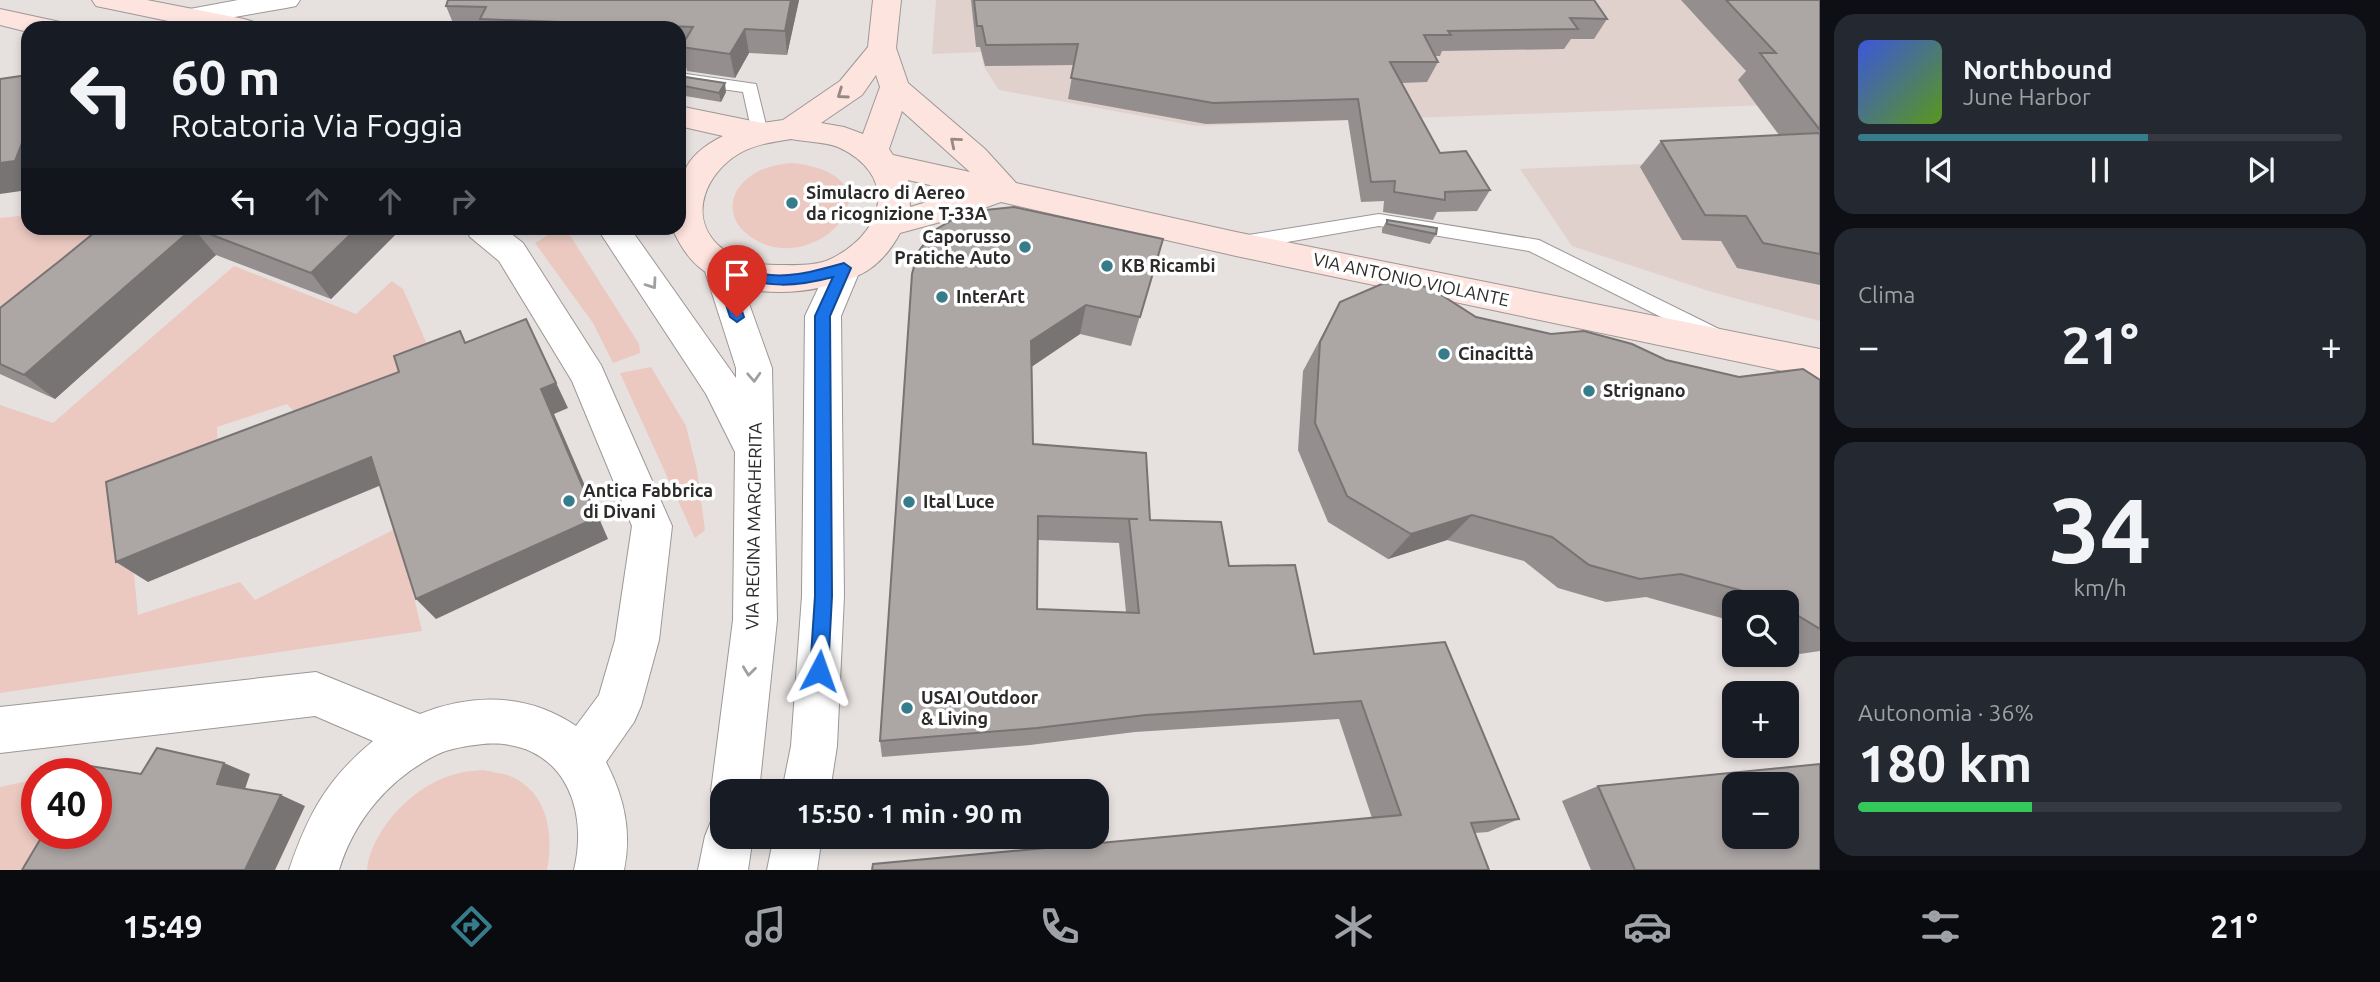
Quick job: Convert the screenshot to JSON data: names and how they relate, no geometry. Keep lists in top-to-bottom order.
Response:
{
  "streets": {
    "main road": ["VIA ANTONIO VIOLANTE"],
    "street": ["VIA REGINA MARGHERITA"]
  },
  "places": [
    "Simulacro di Aereo da ricognizione T-33A",
    "Caporusso Pratiche Auto",
    "KB Ricambi",
    "InterArt",
    "Cinacittà",
    "Strignano",
    "Antica Fabbrica di Divani",
    "Ital Luce",
    "USAI Outdoor & Living"
  ],
  "page": {
    "turn": ["60 m", "Rotatoria Via Foggia"],
    "song": ["Northbound", "June Harbor"],
    "tile": [
      "Clima",
      ["34", "km/h"],
      ["Autonomia · 36%", "180 km"]
    ],
    "heat": ["−", "21°", "+"],
    "map_buttons": ["+", "−"],
    "limit": "40",
    "trip": "15:50 · 1 min · 90 m",
    "tabs": ["15:49", "21°"]
  }
}
